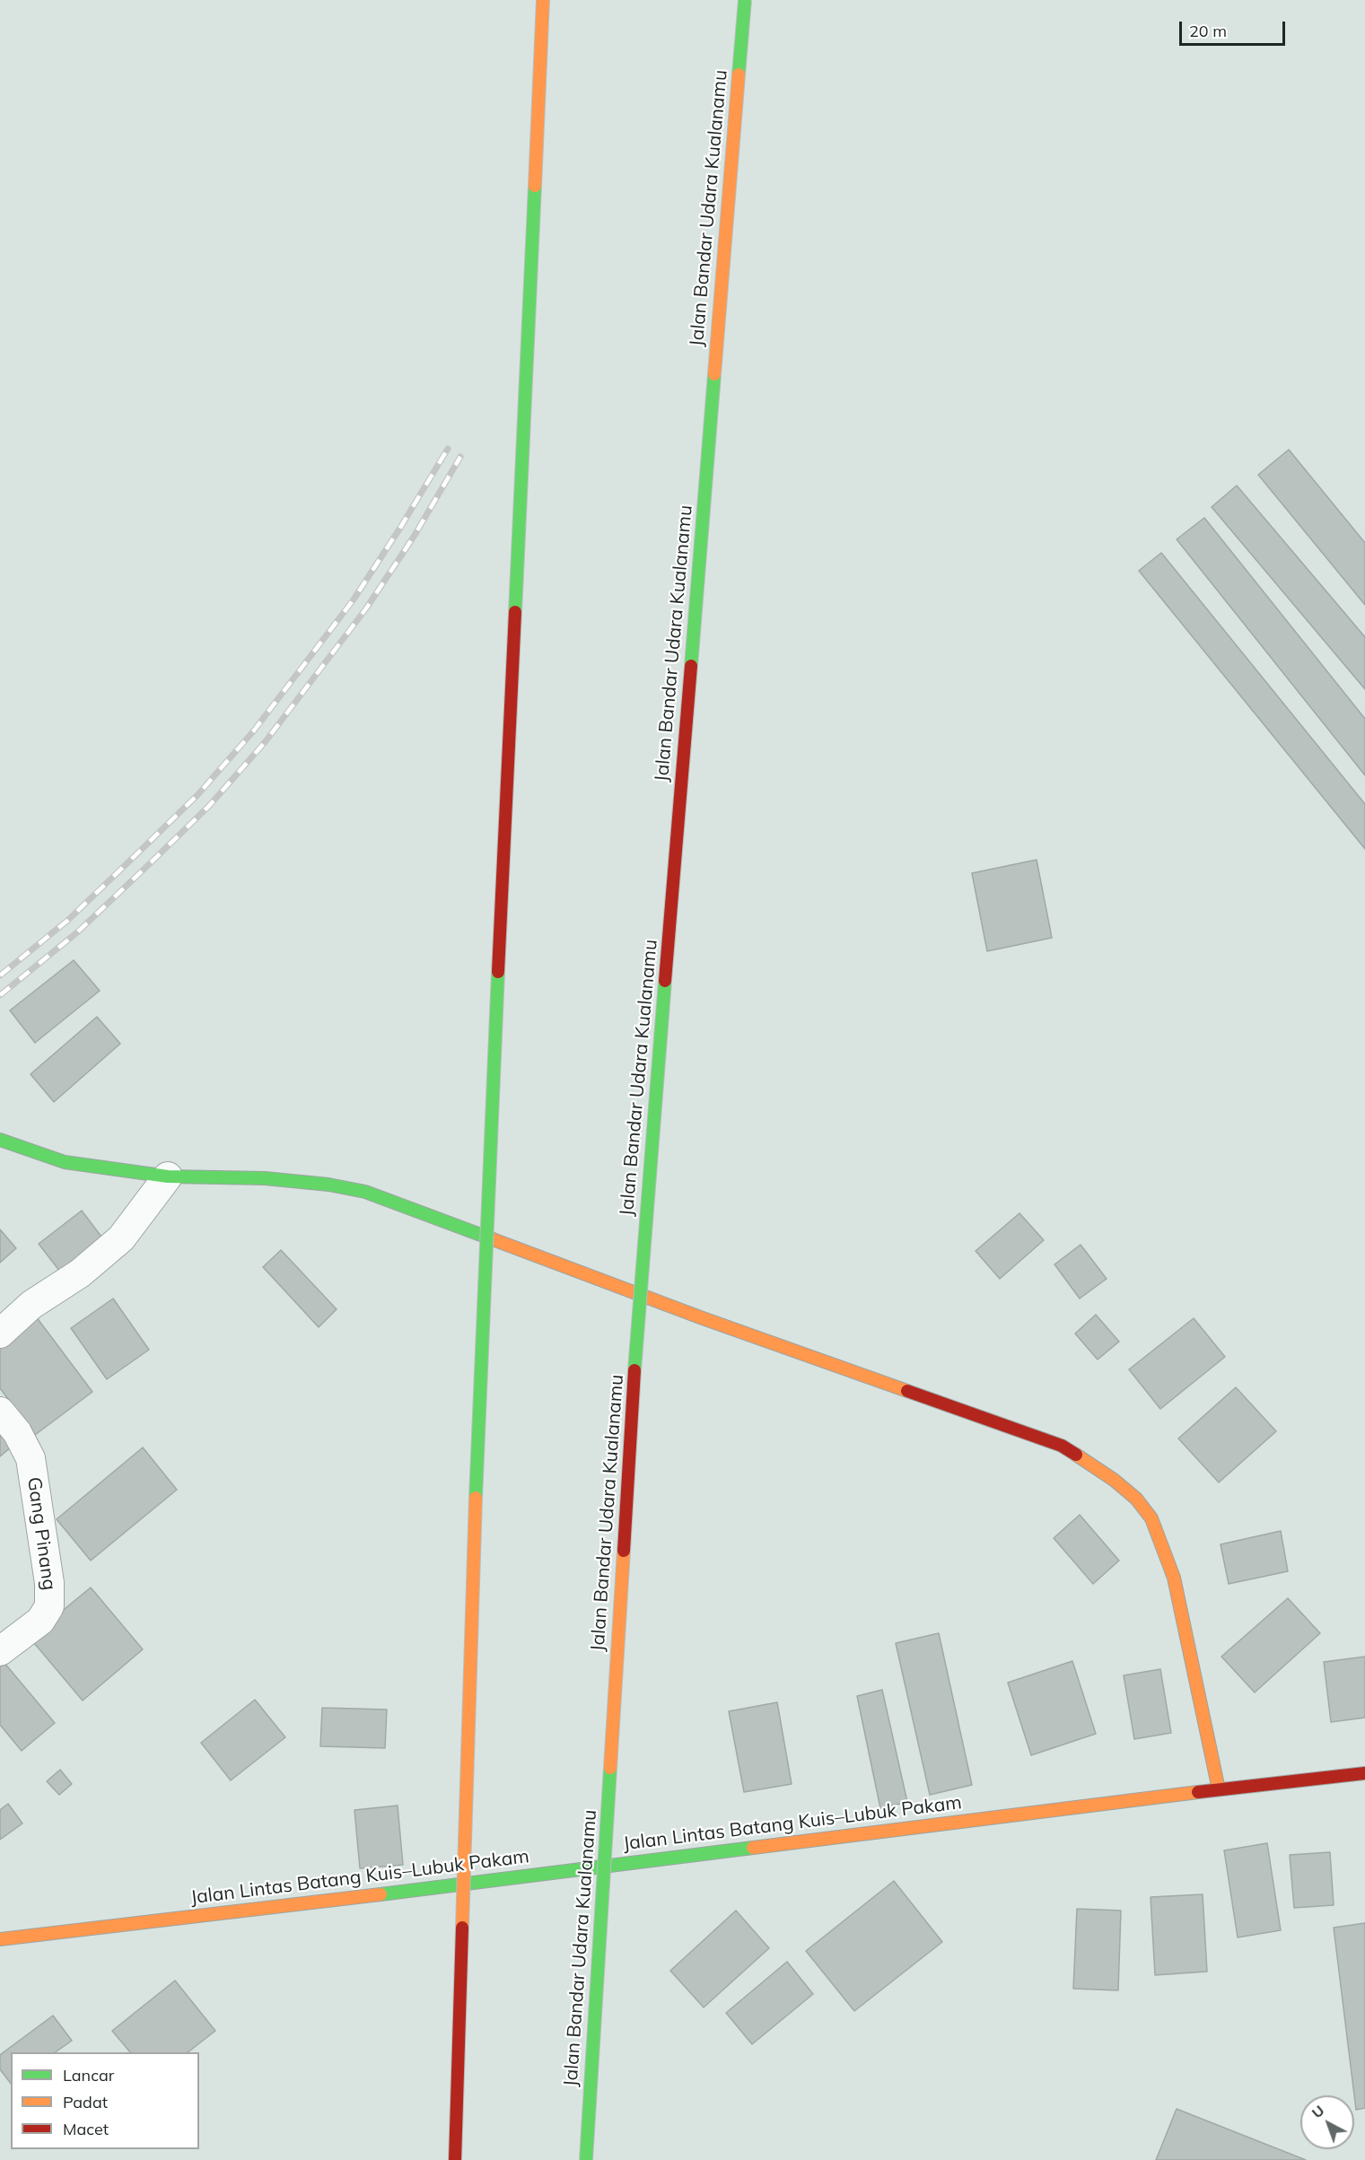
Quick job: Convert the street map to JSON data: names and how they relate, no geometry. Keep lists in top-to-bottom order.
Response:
{
  "streets": {
    "main road": ["Jalan Bandar Udara Kualanamu", "Jalan Lintas Batang Kuis–Lubuk Pakam"],
    "street": ["Gang Pinang"]
  },
  "legend": ["Lancar", "Padat", "Macet"],
  "scale_bar": "20 m",
  "north": "top left"
}
